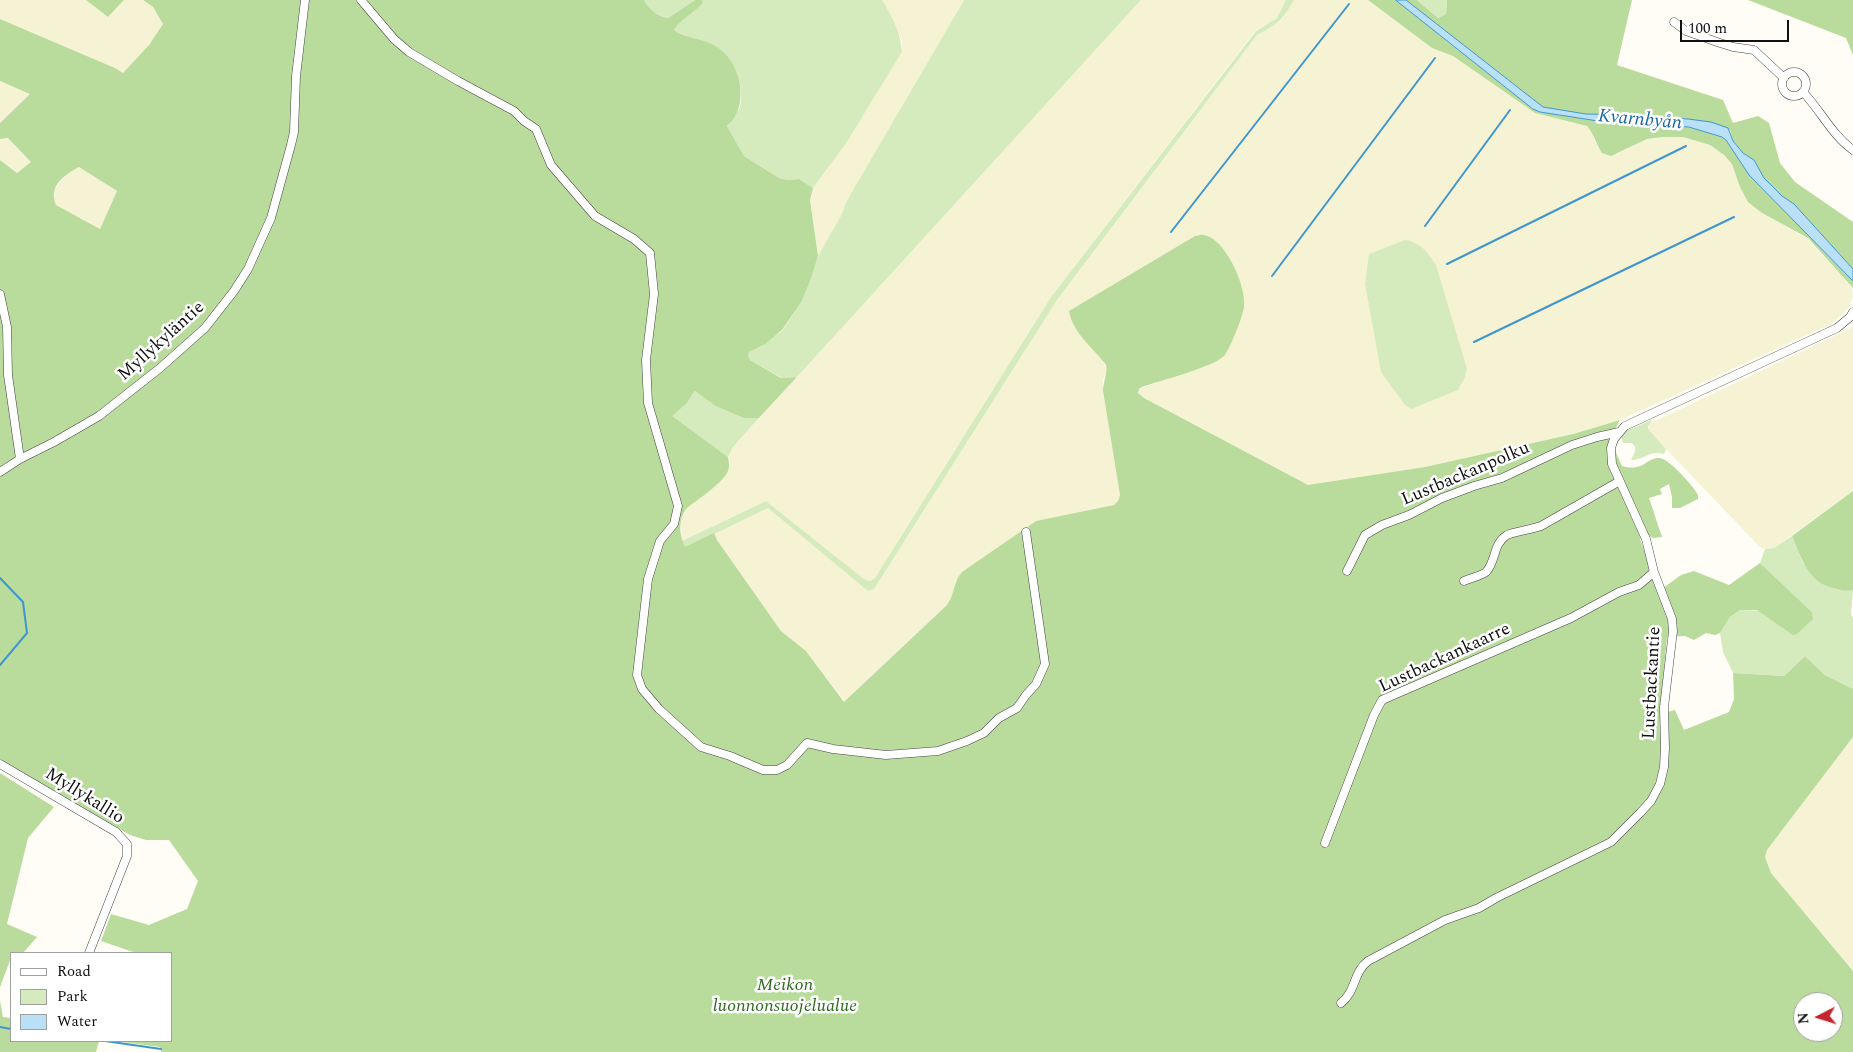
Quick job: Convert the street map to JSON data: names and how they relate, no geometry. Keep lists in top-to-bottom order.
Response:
{
  "streets": {
    "street": [
      "Myllykyläntie",
      "Lustbackanpolku",
      "Lustbackankaarre",
      "Lustbackantie",
      "Myllykallio"
    ]
  },
  "crossings": [
    ["Lustbackanpolku", "Lustbackantie"],
    ["Lustbackankaarre", "Lustbackantie"]
  ],
  "water": ["Kvarnbyån"],
  "parks": ["Meikon luonnonsuojelualue"],
  "legend": ["Road", "Park", "Water"],
  "scale_bar": "100 m",
  "north": "left"
}
